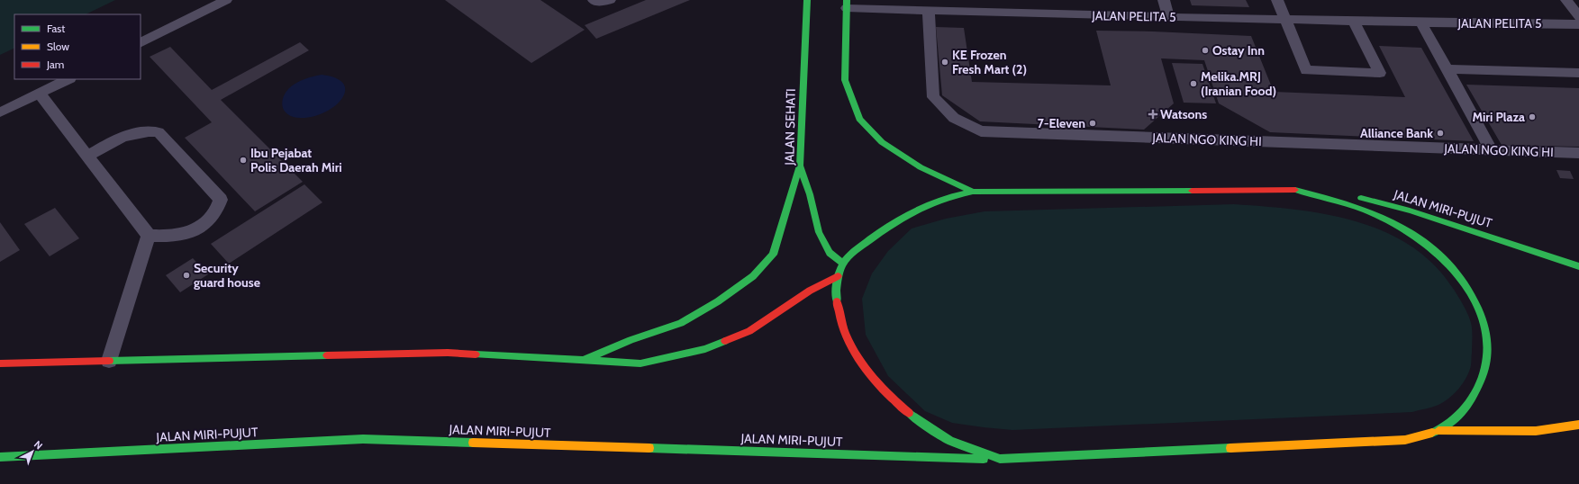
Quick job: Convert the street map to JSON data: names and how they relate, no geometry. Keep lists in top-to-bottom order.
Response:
{
  "streets": {
    "main road": ["JALAN SEHATI", "JALAN MIRI-PUJUT"],
    "lane": ["JALAN PELITA 5", "JALAN NGO KING HI"]
  },
  "crossings": [
    ["JALAN PELITA 5", "JALAN NGO KING HI"]
  ],
  "places": {
    "other": [
      "Ostay Inn",
      "KE Frozen Fresh Mart (2)",
      "Melika.MRJ (Iranian Food)",
      "Miri Plaza",
      "7-Eleven",
      "Alliance Bank",
      "Ibu Pejabat Polis Daerah Miri",
      "Security guard house"
    ],
    "health": ["Watsons"]
  },
  "legend": ["Fast", "Slow", "Jam"],
  "north": "top right"
}
